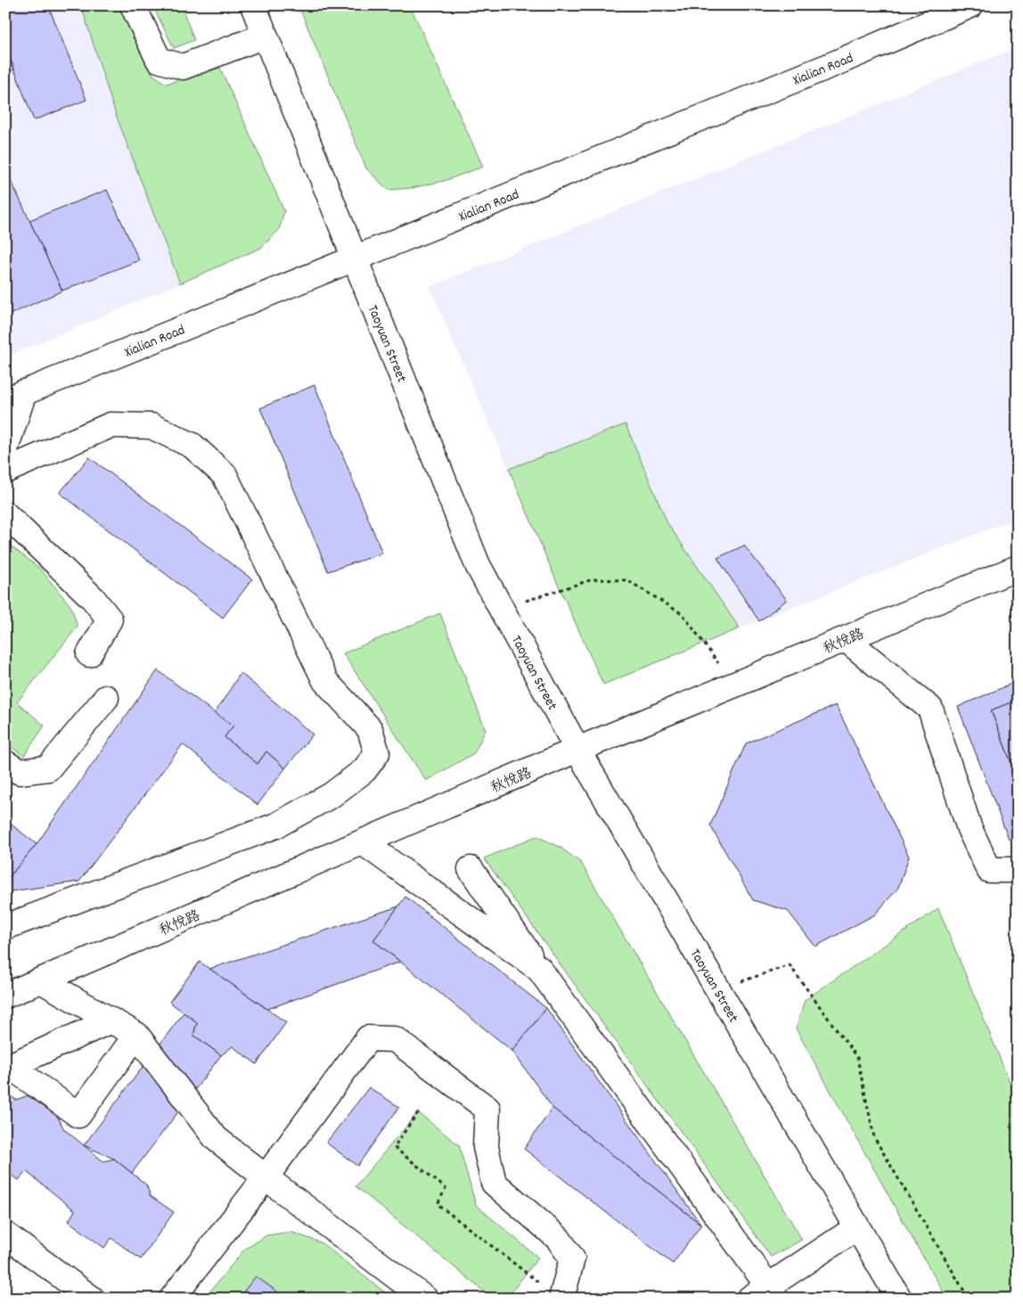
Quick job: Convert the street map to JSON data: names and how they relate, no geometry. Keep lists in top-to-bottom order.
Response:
{
  "streets": {
    "street": ["Xialian Road", "Taoyuan Street", "秋悦路"]
  },
  "crossings": [
    ["Xialian Road", "Taoyuan Street"],
    ["Taoyuan Street", "秋悦路"]
  ]
}
